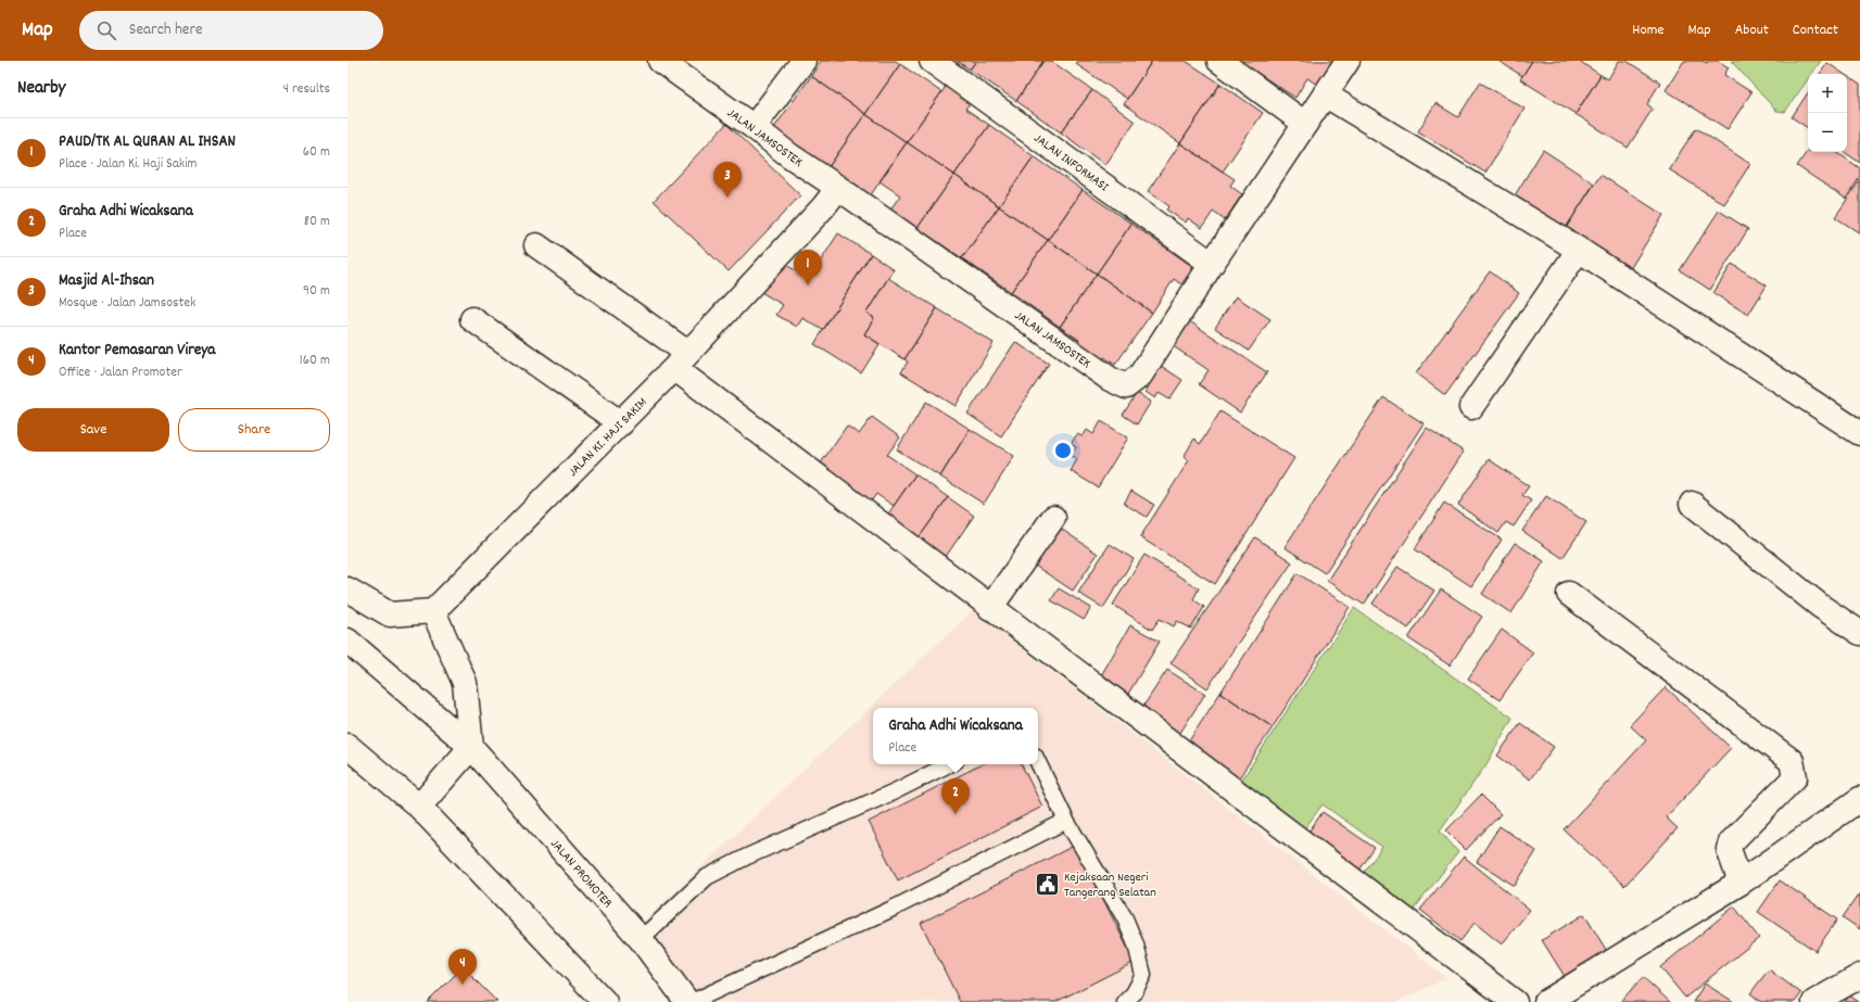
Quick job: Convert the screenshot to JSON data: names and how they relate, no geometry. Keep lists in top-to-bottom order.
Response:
{
  "streets": {
    "street": [
      "JALAN JAMSOSTEK",
      "JALAN INFORMASI",
      "JALAN KI. HAJI SAKIM",
      "JALAN PROMOTER"
    ]
  },
  "crossings": [
    ["JALAN JAMSOSTEK", "JALAN INFORMASI"],
    ["JALAN JAMSOSTEK", "JALAN KI. HAJI SAKIM"]
  ],
  "places": {
    "public building": ["Kejaksaan Negeri Tangerang Selatan"]
  },
  "page": {
    "header": "Map",
    "search": "Search here",
    "nav": [
      "Home",
      "Map",
      "About",
      "Contact"
    ],
    "heading": ["Nearby", "4 results"],
    "map_buttons": ["+", "−"],
    "list": [
      {
        "mark": "1",
        "name": "PAUD/TK AL QURAN AL IHSAN",
        "note": "Place · Jalan Ki. Haji Sakim",
        "value": "60 m"
      },
      {
        "mark": "2",
        "name": "Graha Adhi Wicaksana",
        "note": "Place",
        "value": "80 m"
      },
      {
        "mark": "3",
        "name": "Masjid Al-Ihsan",
        "note": "Mosque · Jalan Jamsostek",
        "value": "90 m"
      },
      {
        "mark": "4",
        "name": "Kantor Pemasaran Vireya",
        "note": "Office · Jalan Promoter",
        "value": "160 m"
      }
    ],
    "pins": [
      "3",
      "1",
      "2",
      "4"
    ],
    "buttons": ["Save", "Share"],
    "popup": ["Graha Adhi Wicaksana", "Place"]
  }
}
